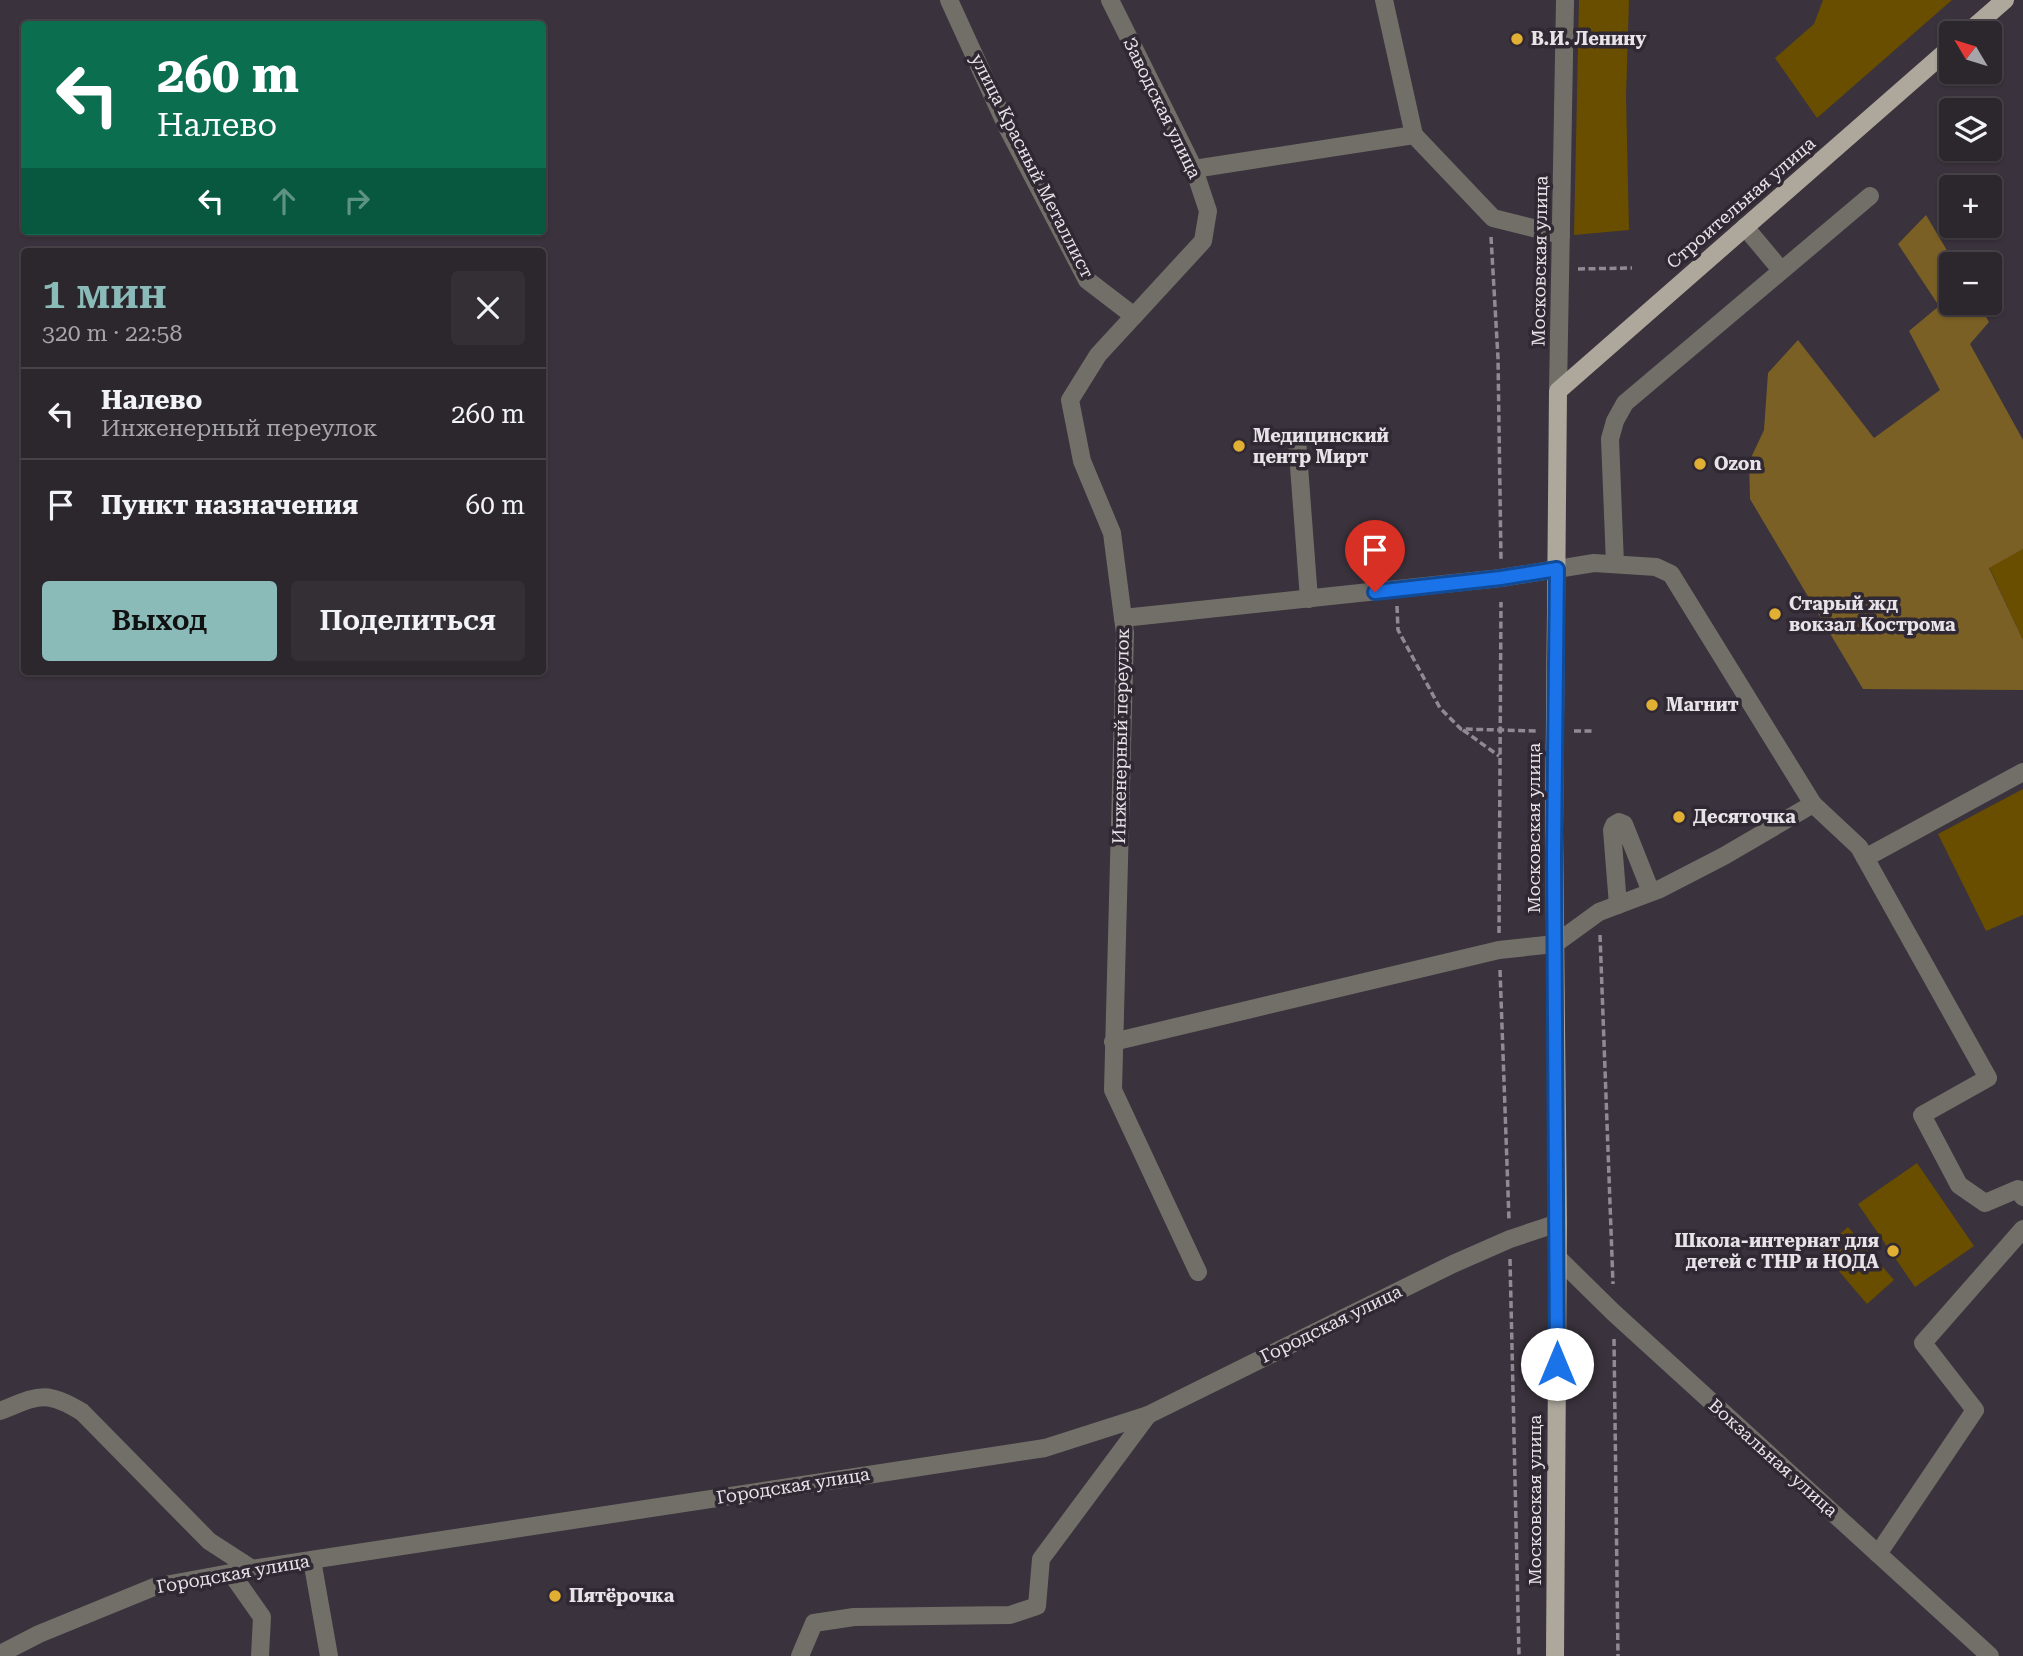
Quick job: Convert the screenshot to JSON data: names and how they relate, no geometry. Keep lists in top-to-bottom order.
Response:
{
  "streets": {
    "main road": ["Строительная улица", "Московская улица"],
    "street": [
      "Заводская улица",
      "улица Красный Металлист",
      "Инженерный переулок",
      "Городская улица",
      "Вокзальная улица"
    ]
  },
  "crossings": [
    ["Заводская улица", "улица Красный Металлист"],
    ["Заводская улица", "Инженерный переулок"],
    ["Строительная улица", "Московская улица"],
    ["Московская улица", "Инженерный переулок"],
    ["Московская улица", "Городская улица"],
    ["Московская улица", "Вокзальная улица"]
  ],
  "places": [
    "В.И. Ленину",
    "Медицинский центр Мирт",
    "Ozon",
    "Старый жд вокзал Кострома",
    "Магнит",
    "Десяточка",
    "Школа-интернат для детей с ТНР и НОДА",
    "Пятёрочка"
  ],
  "north": "top left",
  "page": {
    "map_buttons": ["+", "−"],
    "turn": ["260 m", "Налево"],
    "heading": ["1 мин", "320 m · 22:58"],
    "list": [
      {
        "name": "Налево",
        "note": "Инженерный переулок",
        "value": "260 m"
      },
      {
        "name": "Пункт назначения",
        "value": "60 m"
      }
    ],
    "buttons": ["Выход", "Поделиться"]
  }
}
